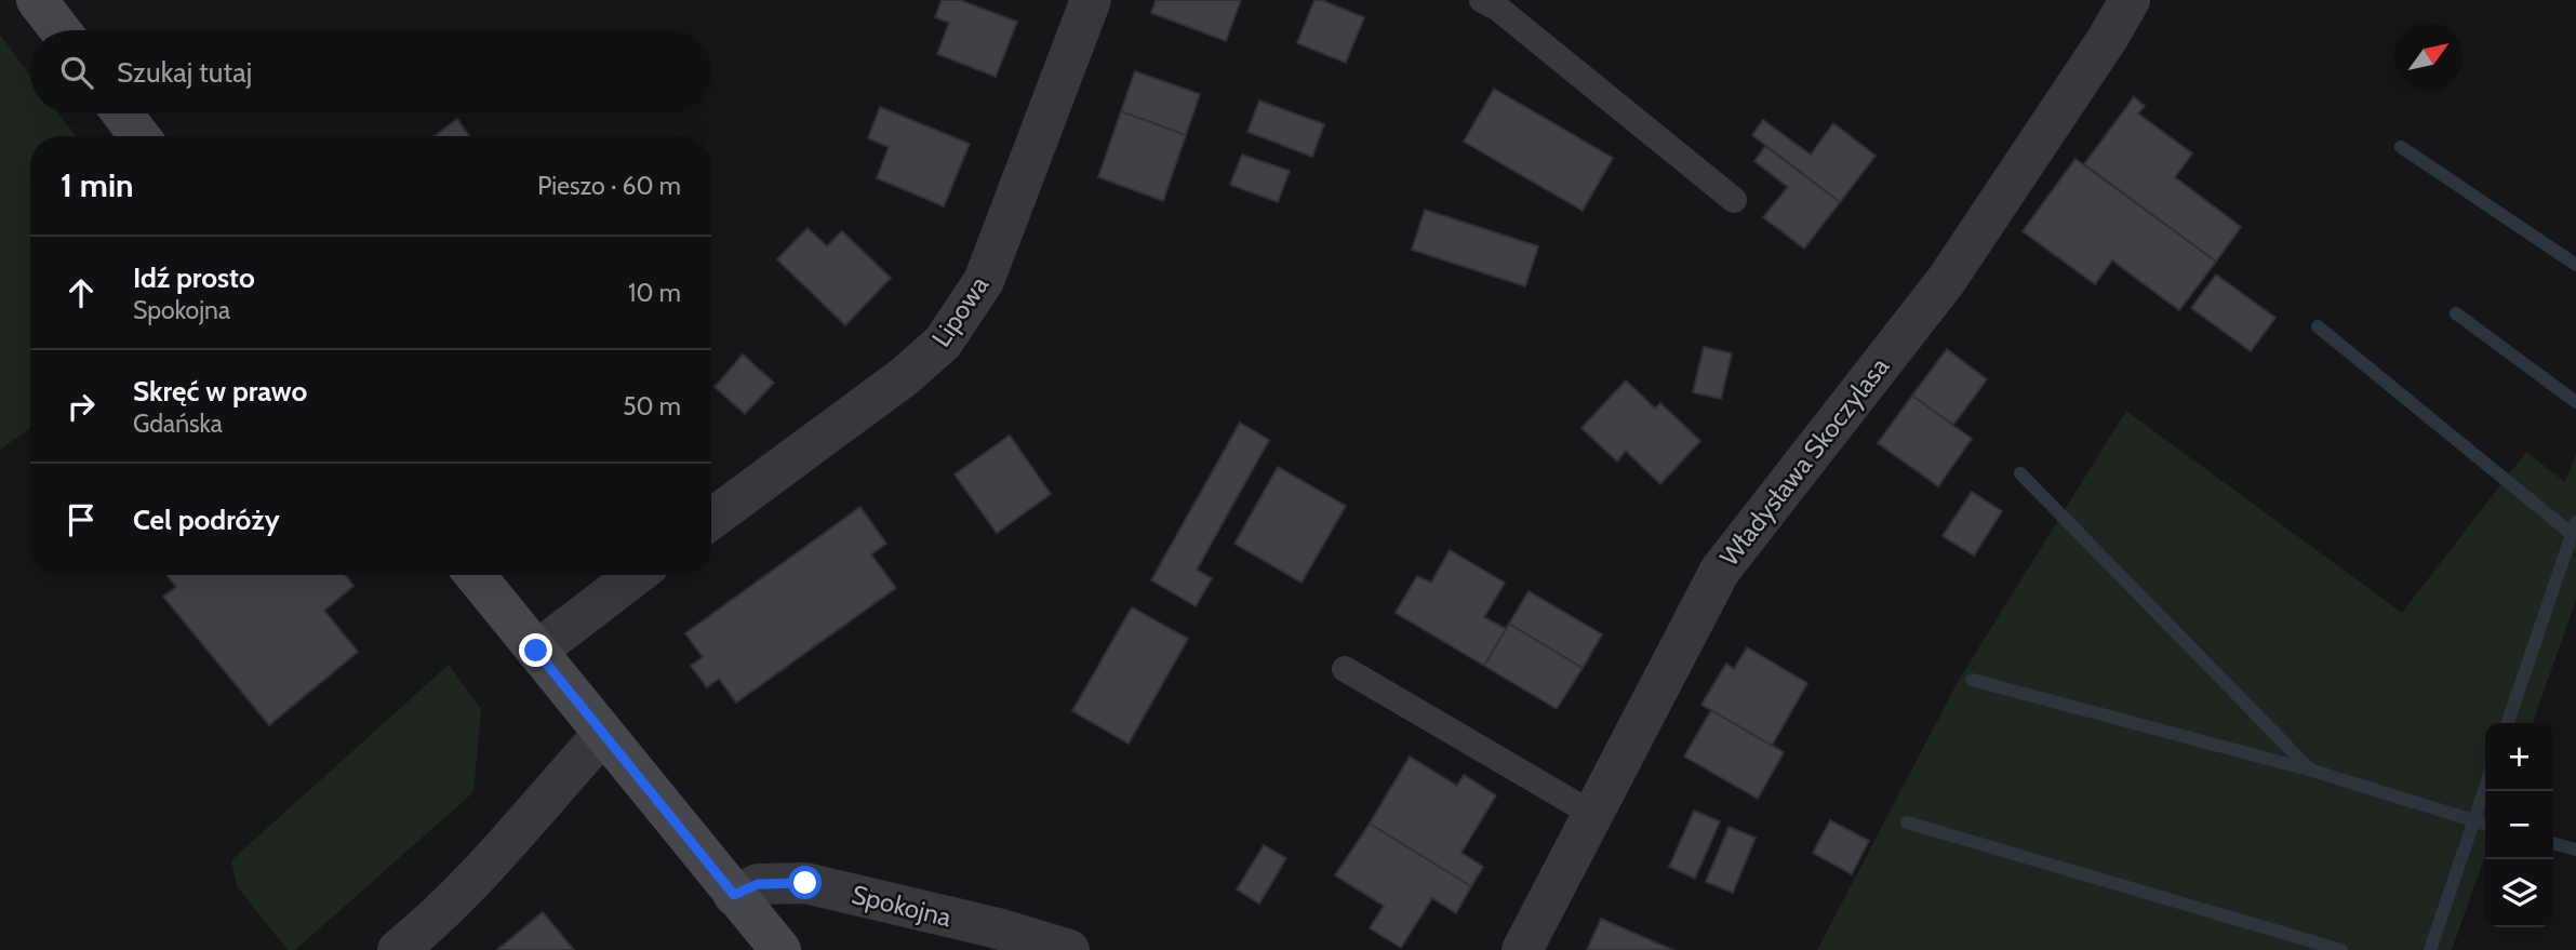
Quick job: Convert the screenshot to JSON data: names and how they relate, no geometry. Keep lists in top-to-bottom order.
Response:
{
  "streets": {
    "street": ["Lipowa", "Władysława Skoczylasa", "Spokojna"]
  },
  "north": "top right",
  "page": {
    "search": "Szukaj tutaj",
    "heading": ["1 min", "Pieszo · 60 m"],
    "list": [
      ["Idź prosto", "Spokojna", "10 m"],
      ["Skręć w prawo", "Gdańska", "50 m"],
      "Cel podróży"
    ],
    "map_buttons": ["+", "−"]
  }
}
